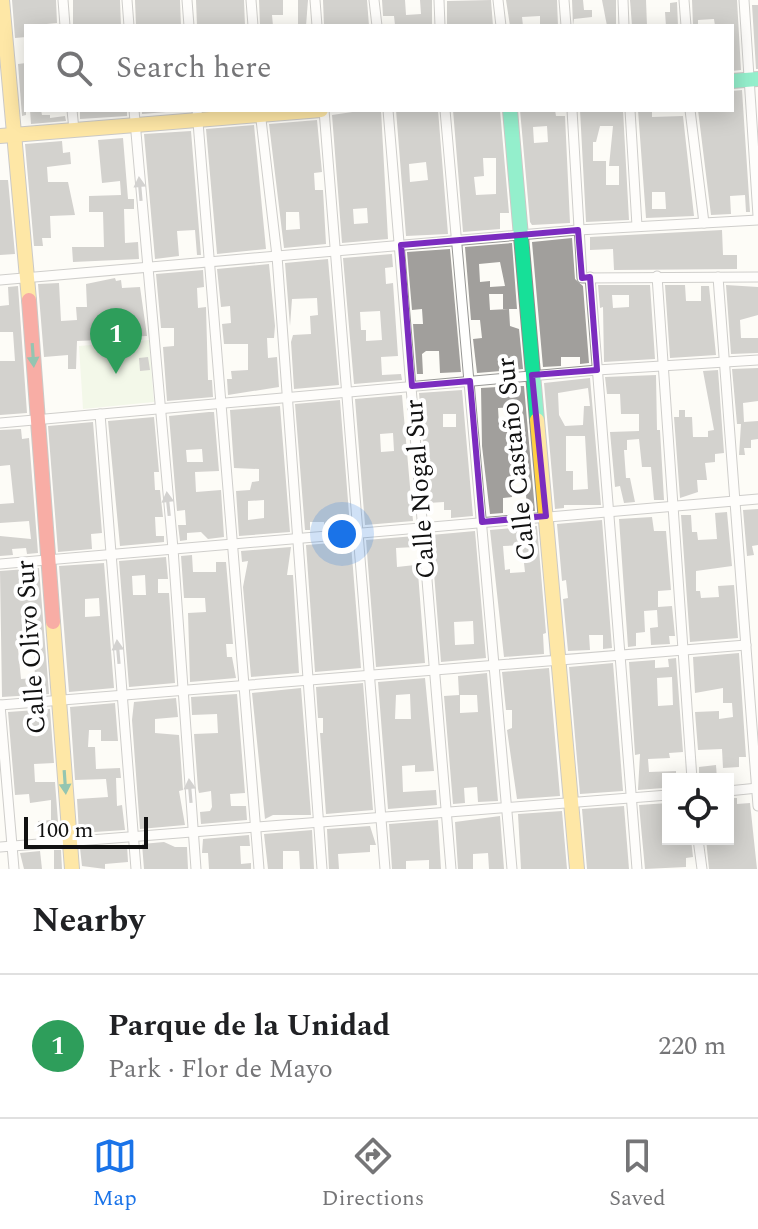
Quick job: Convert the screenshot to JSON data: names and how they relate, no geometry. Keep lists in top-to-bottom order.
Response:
{
  "streets": {
    "street": ["Calle Castaño Sur", "Calle Nogal Sur", "Calle Olivo Sur"]
  },
  "scale_bar": "100 m",
  "page": {
    "search": "Search here",
    "pins": "1",
    "scale": "100 m",
    "heading": "Nearby",
    "list": [
      {
        "mark": "1",
        "name": "Parque de la Unidad",
        "note": "Park · Flor de Mayo",
        "value": "220 m"
      }
    ],
    "nav": ["Map", "Directions", "Saved"]
  }
}
